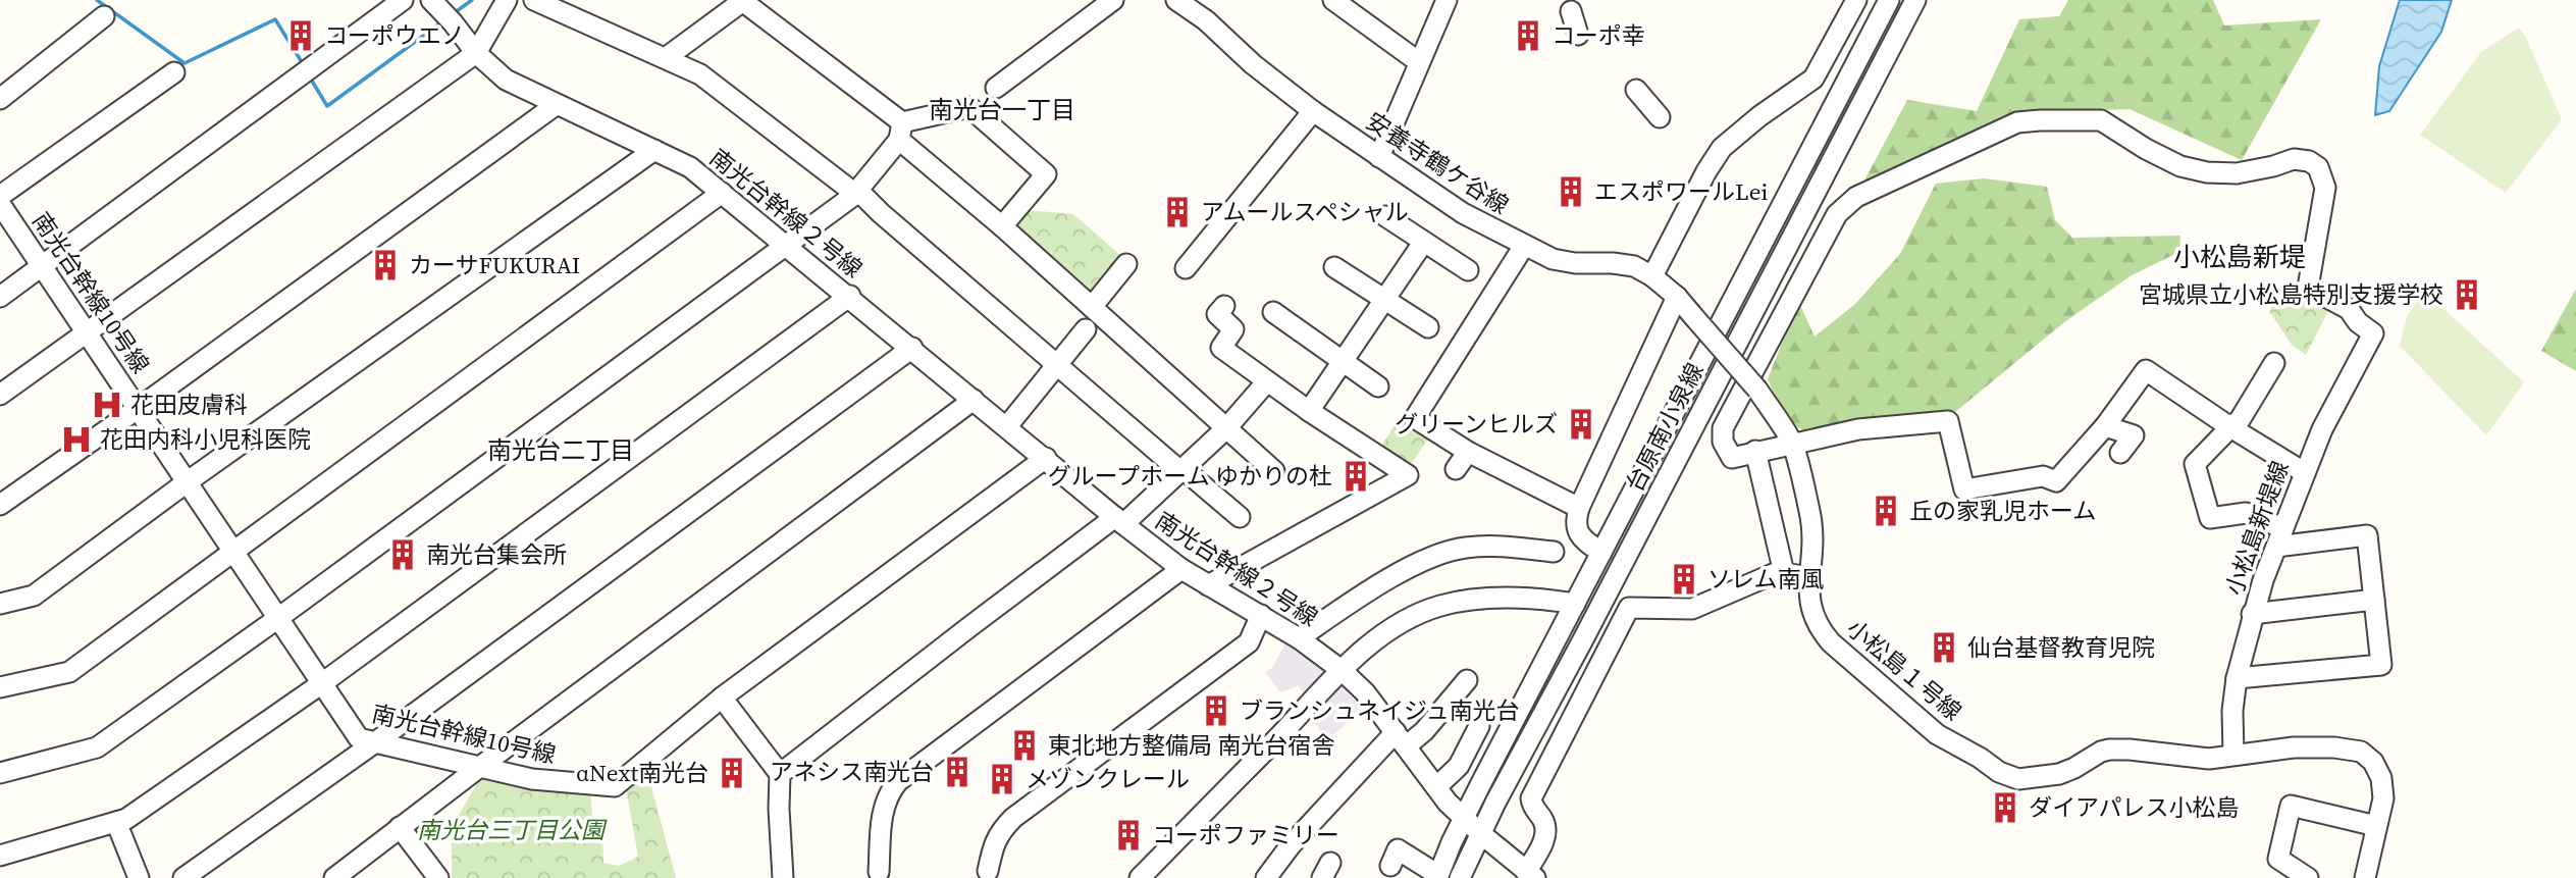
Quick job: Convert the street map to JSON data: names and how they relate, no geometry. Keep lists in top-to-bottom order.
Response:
{
  "streets": {
    "street": [
      "安養寺鶴ケ谷線",
      "南光台幹線２号線",
      "南光台幹線10号線",
      "台原南小泉線",
      "小松島新堤線",
      "小松島１号線"
    ]
  },
  "crossings": [
    ["安養寺鶴ケ谷線", "小松島１号線"],
    ["南光台幹線２号線", "南光台幹線10号線"],
    ["南光台幹線２号線", "台原南小泉線"],
    ["小松島新堤線", "小松島１号線"]
  ],
  "districts": ["南光台一丁目", "小松島新堤", "南光台二丁目"],
  "parks": ["南光台三丁目公園"],
  "places": {
    "building": [
      "コーポウエノ",
      "コーポ幸",
      "エスポワールLei",
      "アムールスペシャル",
      "カーサFUKURAI",
      "宮城県立小松島特別支援学校",
      "グリーンヒルズ",
      "グループホーム ゆかりの杜",
      "丘の家乳児ホーム",
      "南光台集会所",
      "ソレム南風",
      "仙台基督教育児院",
      "ブランシュネイジュ南光台",
      "東北地方整備局 南光台宿舎",
      "アネシス南光台",
      "αNext南光台",
      "メゾンクレール",
      "ダイアパレス小松島",
      "コーポファミリー"
    ],
    "hospital": ["花田皮膚科", "花田内科小児科医院"]
  }
}
